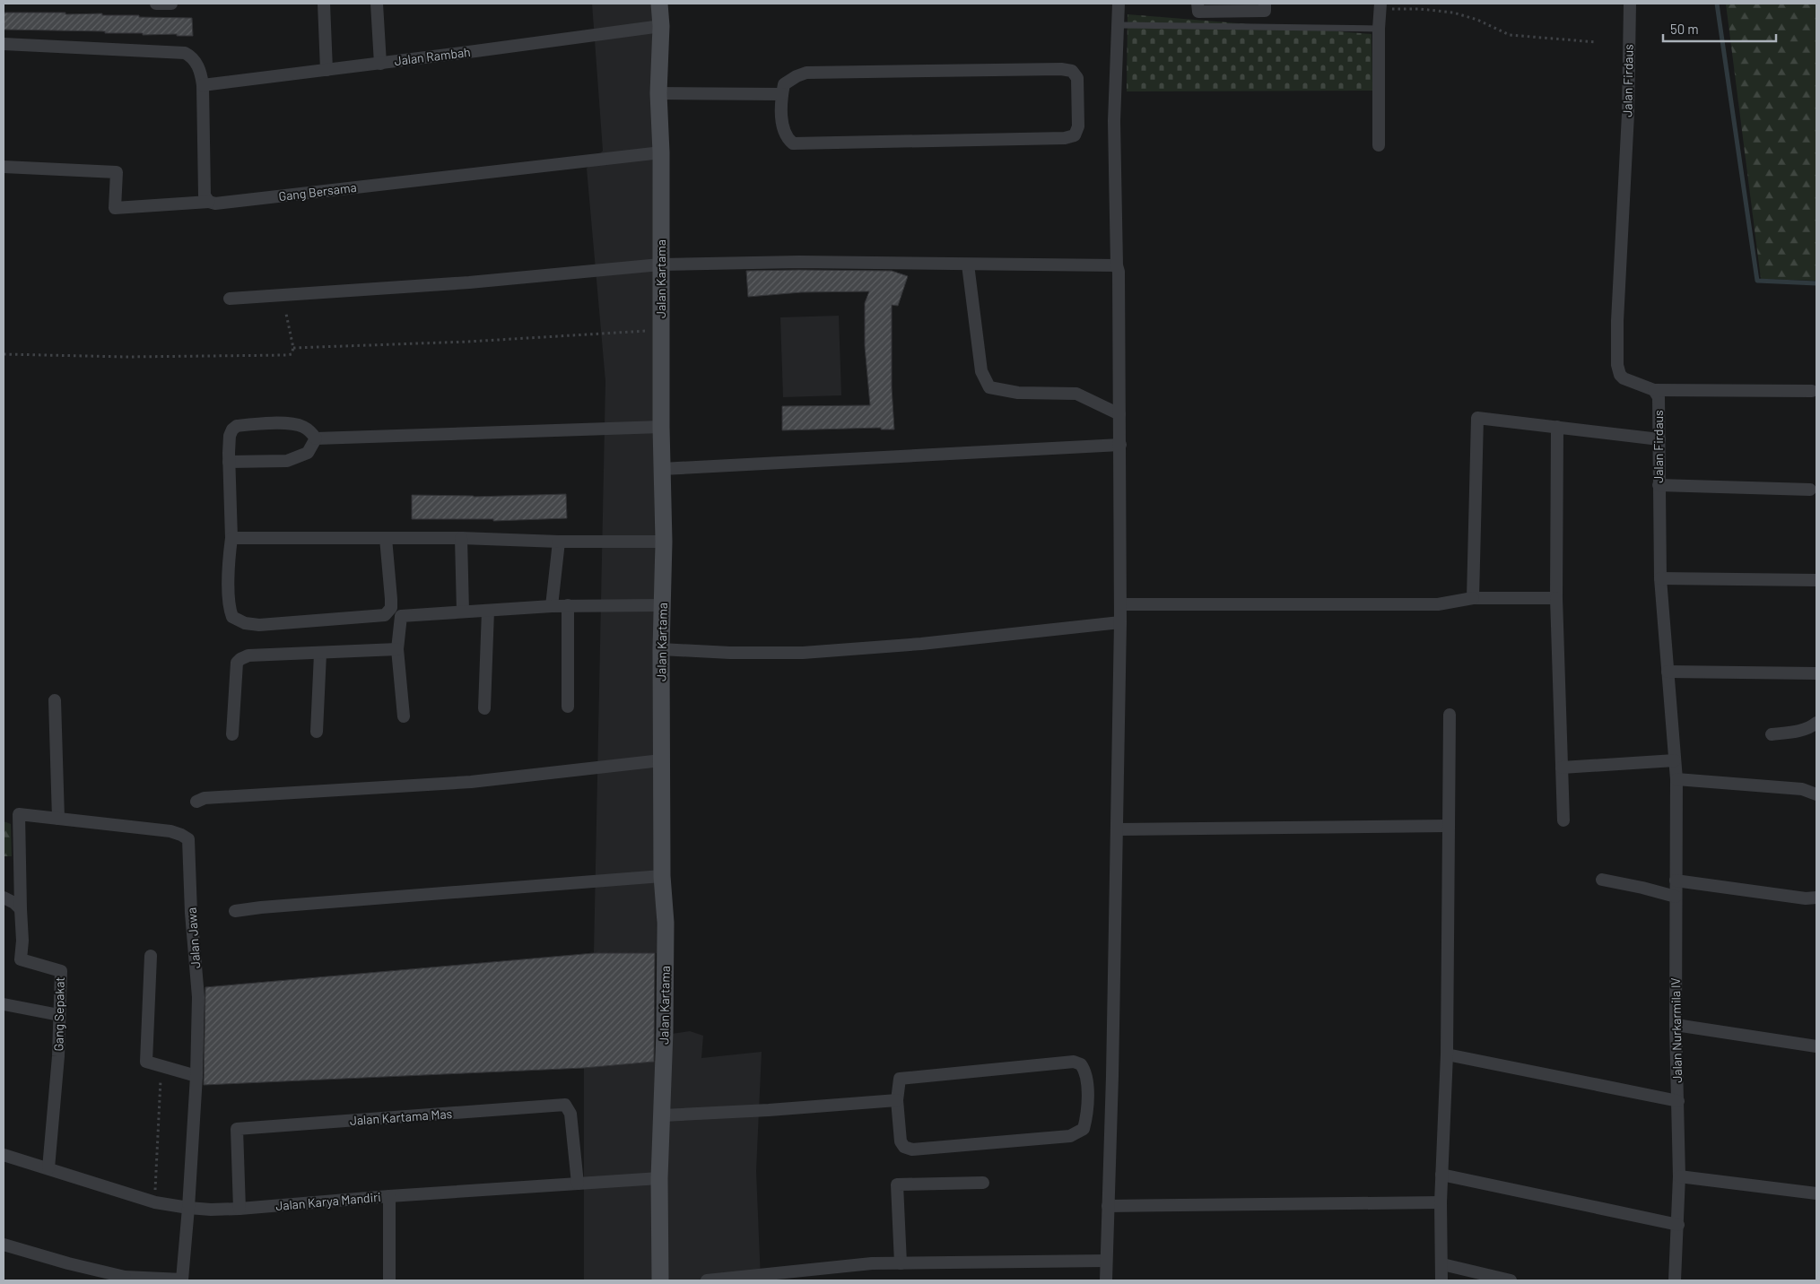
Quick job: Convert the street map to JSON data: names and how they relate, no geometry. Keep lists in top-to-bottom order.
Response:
{
  "streets": {
    "main road": ["Jalan Kartama"],
    "street": [
      "Jalan Rambah",
      "Jalan Firdaus",
      "Gang Bersama",
      "Jalan Jawa",
      "Gang Sepakat",
      "Jalan Nurkarmila IV",
      "Jalan Kartama Mas",
      "Jalan Karya Mandiri"
    ]
  },
  "crossings": [
    ["Jalan Rambah", "Jalan Kartama"],
    ["Jalan Firdaus", "Jalan Nurkarmila IV"],
    ["Gang Bersama", "Jalan Kartama"],
    ["Jalan Kartama", "Jalan Karya Mandiri"],
    ["Jalan Jawa", "Gang Sepakat"],
    ["Jalan Jawa", "Jalan Karya Mandiri"],
    ["Gang Sepakat", "Jalan Karya Mandiri"],
    ["Jalan Kartama Mas", "Jalan Karya Mandiri"]
  ],
  "scale_bar": "50 m"
}
